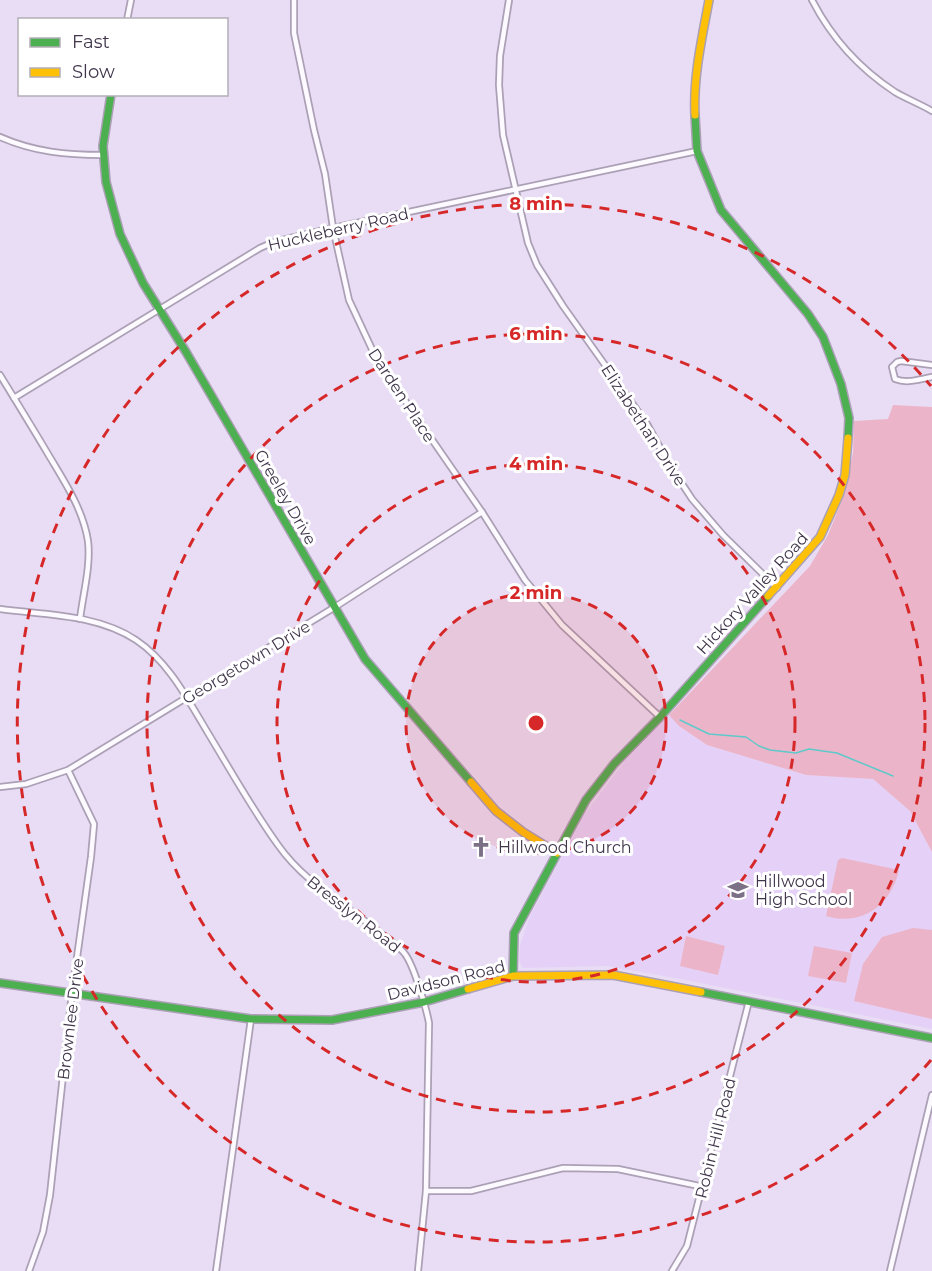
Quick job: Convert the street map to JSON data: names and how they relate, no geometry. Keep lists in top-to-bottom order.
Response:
{
  "streets": {
    "street": [
      "Huckleberry Road",
      "Darden Place",
      "Elizabethan Drive",
      "Greeley Drive",
      "Hickory Valley Road",
      "Georgetown Drive",
      "Bresslyn Road",
      "Davidson Road",
      "Brownlee Drive",
      "Robin Hill Road"
    ]
  },
  "crossings": [
    ["Huckleberry Road", "Darden Place"],
    ["Huckleberry Road", "Elizabethan Drive"],
    ["Huckleberry Road", "Greeley Drive"],
    ["Huckleberry Road", "Hickory Valley Road"],
    ["Darden Place", "Hickory Valley Road"],
    ["Darden Place", "Georgetown Drive"],
    ["Elizabethan Drive", "Hickory Valley Road"],
    ["Greeley Drive", "Hickory Valley Road"],
    ["Greeley Drive", "Georgetown Drive"],
    ["Hickory Valley Road", "Davidson Road"],
    ["Georgetown Drive", "Bresslyn Road"],
    ["Georgetown Drive", "Brownlee Drive"],
    ["Bresslyn Road", "Davidson Road"],
    ["Davidson Road", "Brownlee Drive"],
    ["Davidson Road", "Robin Hill Road"]
  ],
  "places": {
    "church": ["Hillwood Church"],
    "school or university": ["Hillwood High School"]
  },
  "legend": ["Fast", "Slow"],
  "rings": [
    "8 min",
    "6 min",
    "4 min",
    "2 min"
  ]
}
